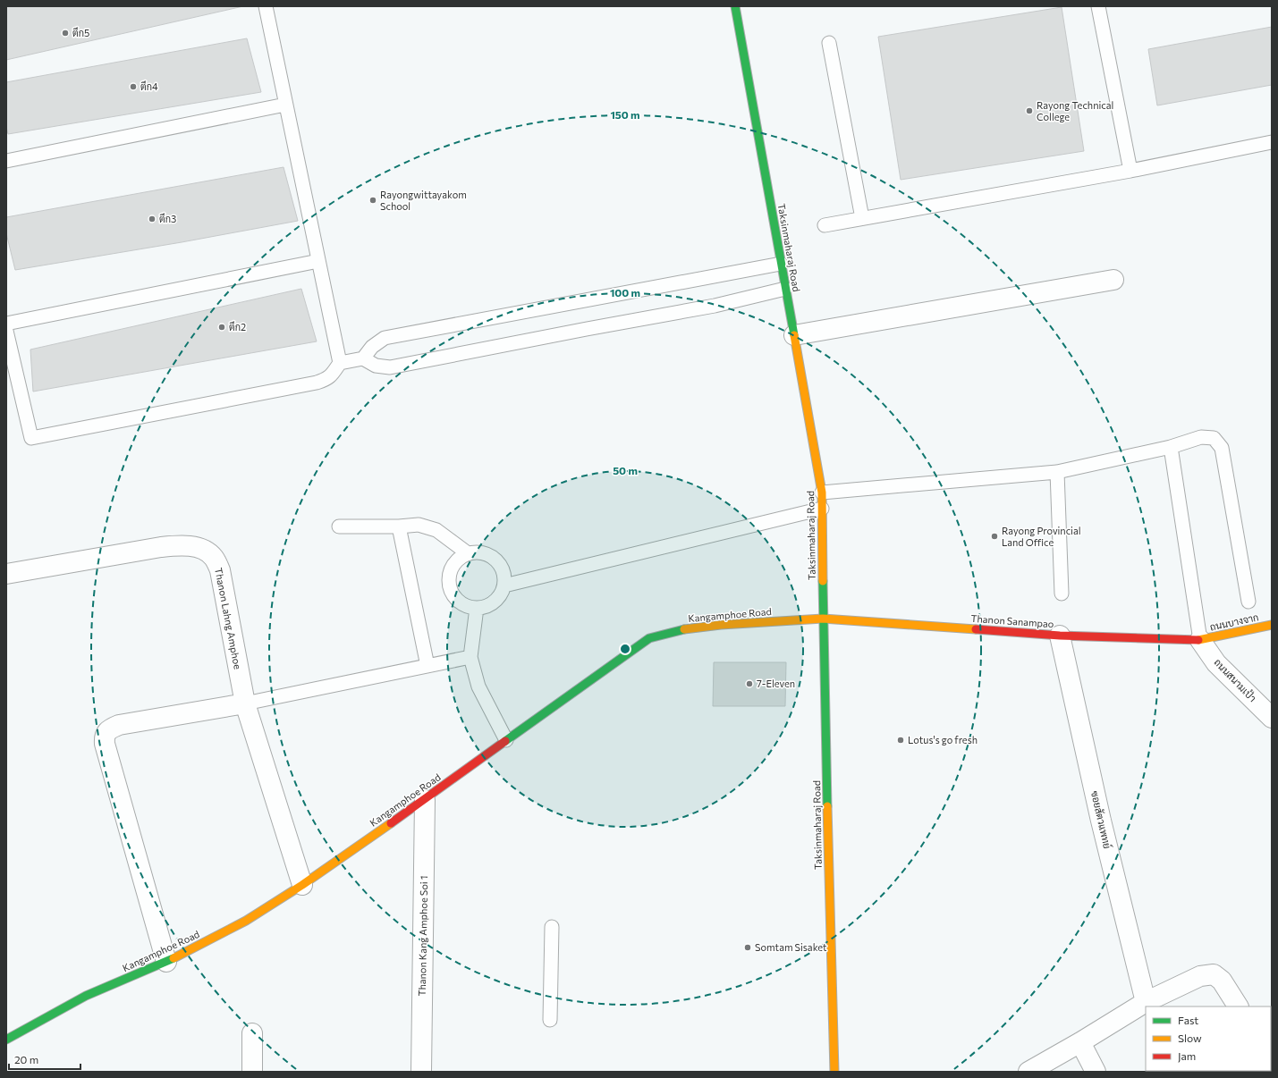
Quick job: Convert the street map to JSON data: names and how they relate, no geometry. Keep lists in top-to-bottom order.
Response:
{
  "streets": {
    "street": [
      "Taksinmaharaj Road",
      "Kangamphoe Road",
      "Thanon Lahng Amphoe",
      "Thanon Sanampao",
      "ถนนบางจาก",
      "ถนนสนามเป้า",
      "ซอยสัตวแพทย์",
      "Thanon Kang Amphoe Soi 1"
    ]
  },
  "crossings": [
    ["Taksinmaharaj Road", "Kangamphoe Road"],
    ["Taksinmaharaj Road", "Thanon Sanampao"],
    ["Kangamphoe Road", "Thanon Lahng Amphoe"],
    ["Kangamphoe Road", "Thanon Sanampao"],
    ["Kangamphoe Road", "Thanon Kang Amphoe Soi 1"],
    ["Thanon Sanampao", "ถนนบางจาก"],
    ["Thanon Sanampao", "ถนนสนามเป้า"],
    ["Thanon Sanampao", "ซอยสัตวแพทย์"],
    ["ถนนบางจาก", "ถนนสนามเป้า"]
  ],
  "places": [
    "ตึก5",
    "ตึก4",
    "Rayong Technical College",
    "Rayongwittayakom School",
    "ตึก3",
    "ตึก2",
    "Rayong Provincial Land Office",
    "7-Eleven",
    "Lotus's go fresh",
    "Somtam Sisaket"
  ],
  "legend": ["Fast", "Slow", "Jam"],
  "scale_bar": "20 m",
  "rings": ["150 m", "100 m", "50 m"]
}
